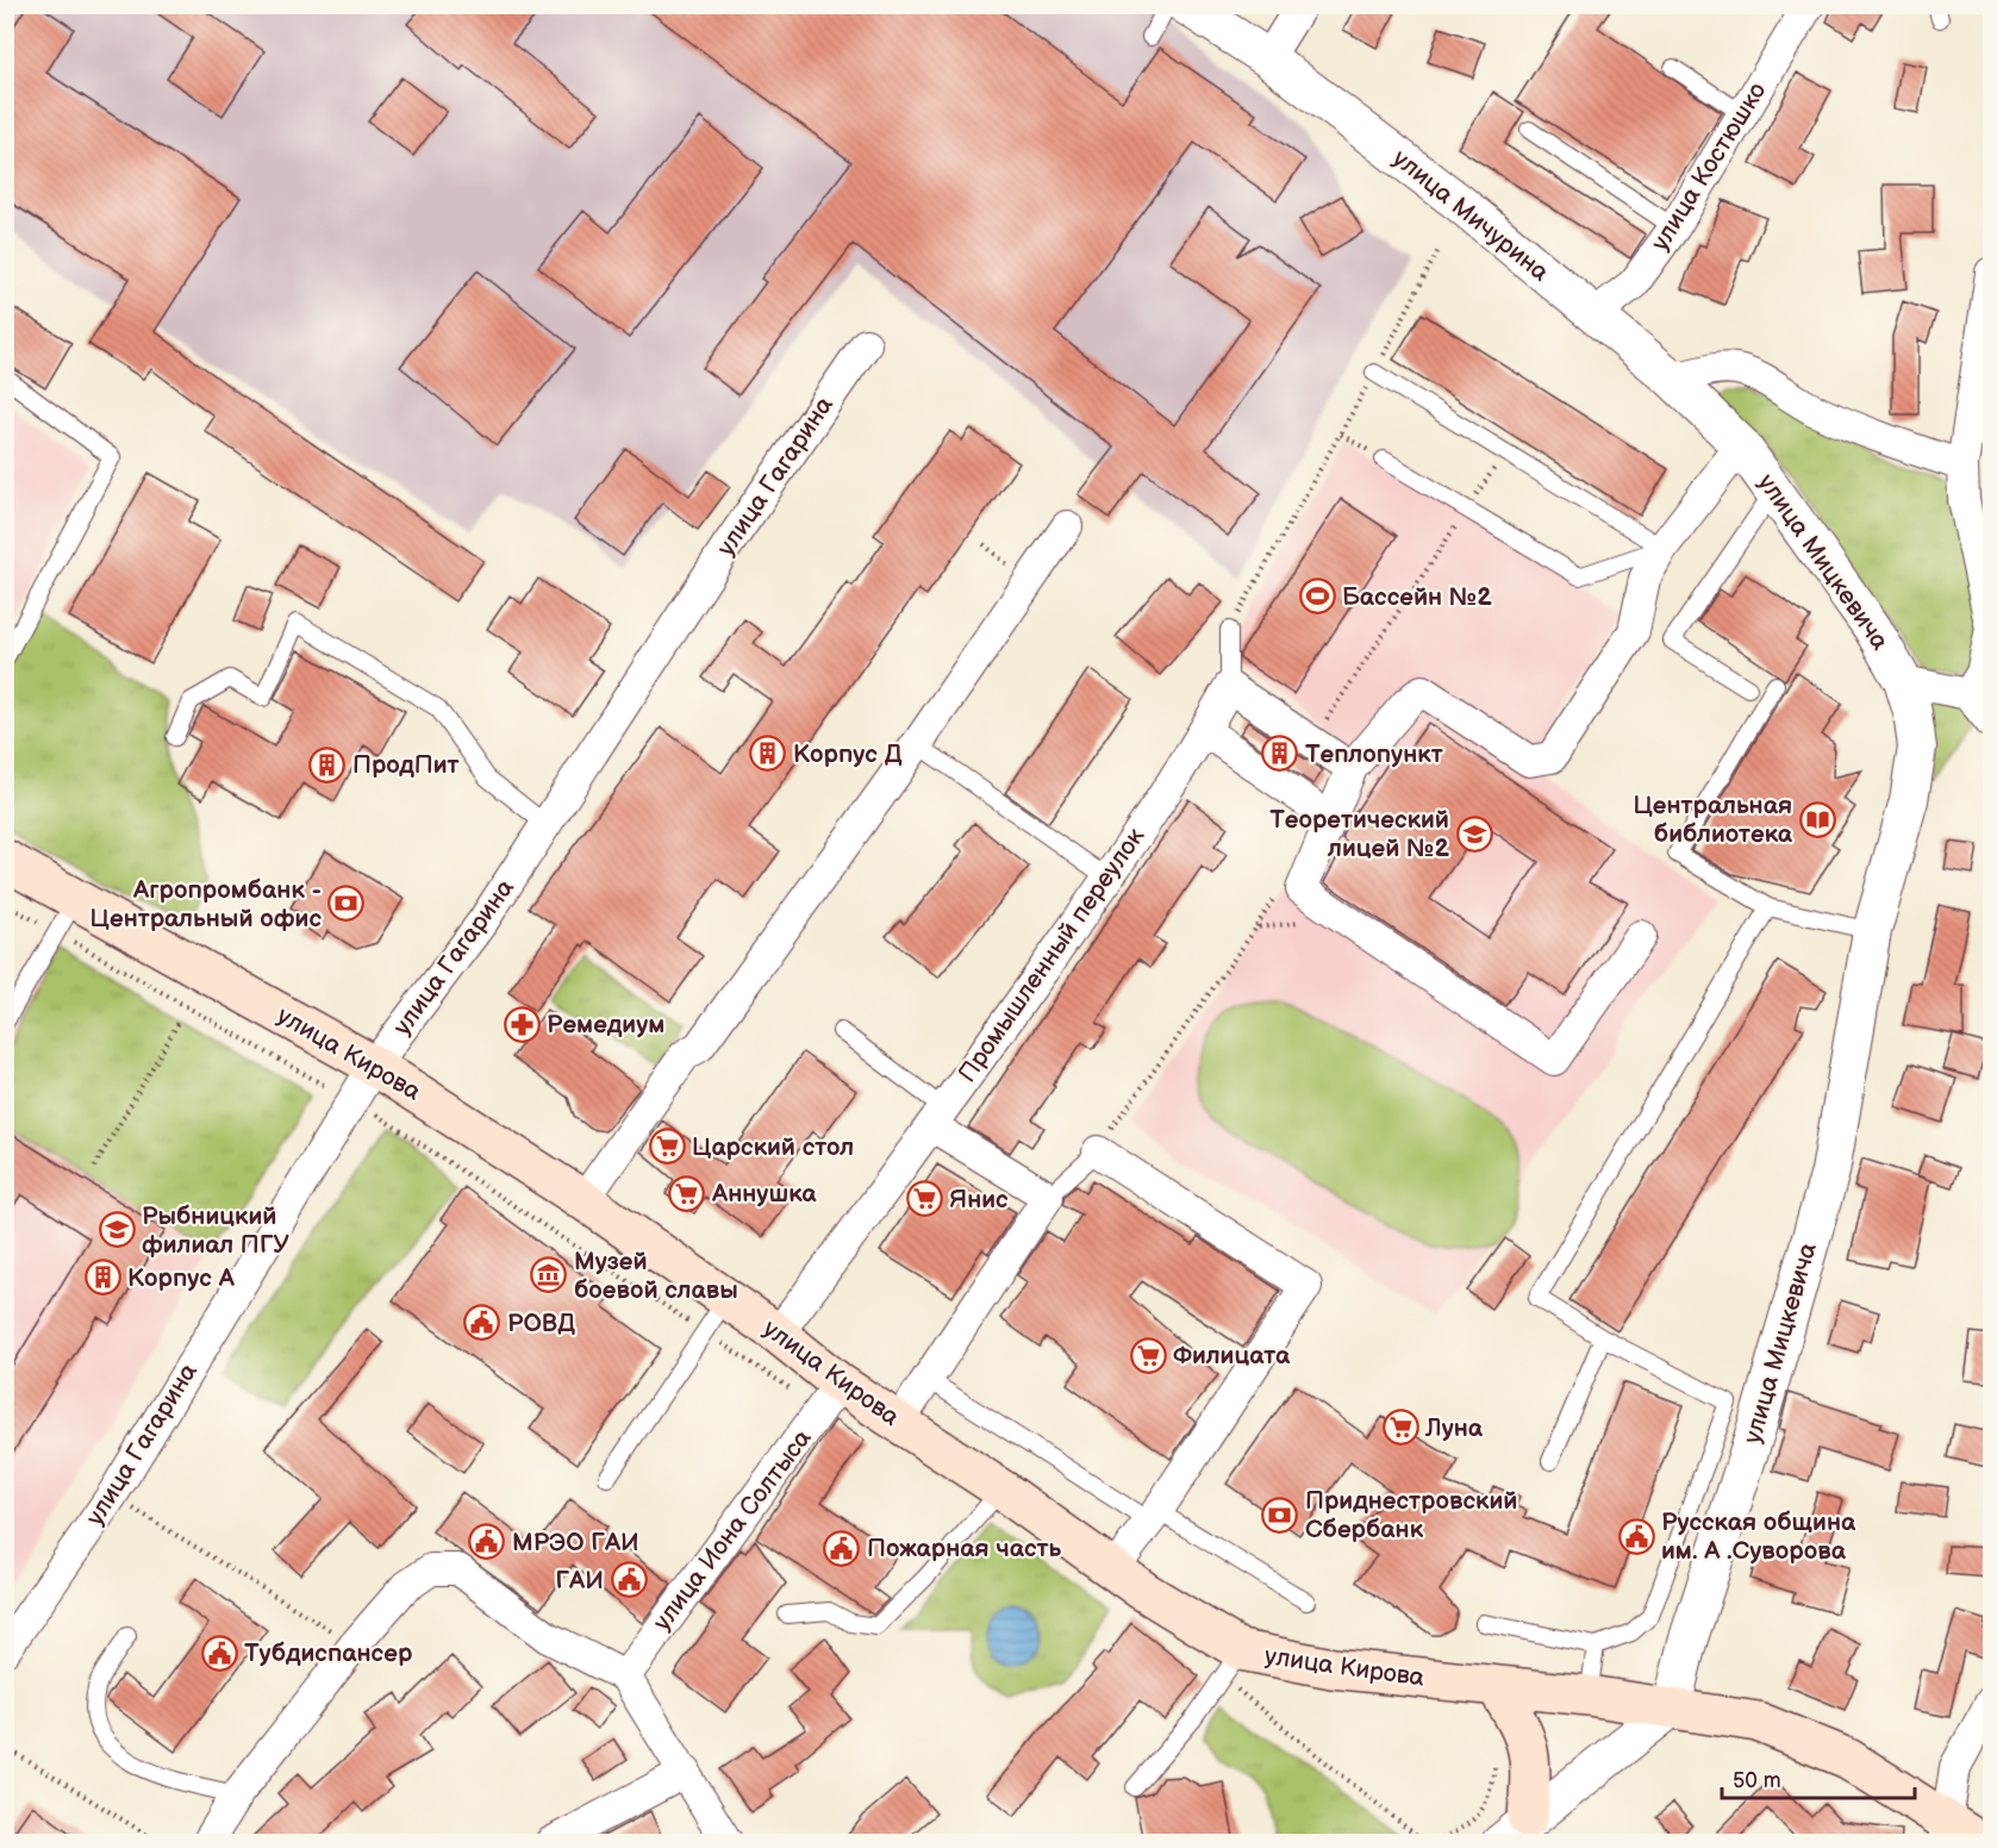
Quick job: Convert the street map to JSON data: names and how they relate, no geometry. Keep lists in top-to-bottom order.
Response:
{
  "streets": {
    "main road": ["улица Кирова"],
    "street": [
      "улица Костюшко",
      "улица Мичурина",
      "улица Гагарина",
      "улица Мицкевича",
      "Промышленный переулок",
      "улица Иона Солтыса"
    ]
  },
  "crossings": [
    ["улица Костюшко", "улица Мичурина"],
    ["улица Мичурина", "улица Мицкевича"],
    ["улица Гагарина", "улица Кирова"],
    ["улица Мицкевича", "улица Кирова"],
    ["Промышленный переулок", "улица Кирова"],
    ["улица Кирова", "улица Иона Солтыса"]
  ],
  "places": {
    "sports": ["Бассейн №2"],
    "building": [
      "Корпус Д",
      "Теплопункт",
      "ПродПит",
      "Корпус А"
    ],
    "library": ["Центральная библиотека"],
    "school or university": ["Теоретический лицей №2", "Рыбницкий филиал ПГУ"],
    "bank": ["Агропромбанк - Центральный офис", "Приднестровский Сбербанк"],
    "pharmacy": ["Ремедиум"],
    "supermarket": [
      "Царский стол",
      "Аннушка",
      "Янис",
      "Филицата",
      "Луна"
    ],
    "museum": ["Музей боевой славы"],
    "public building": [
      "РОВД",
      "Русская община им. А .Суворова",
      "МРЭО ГАИ",
      "Пожарная часть",
      "ГАИ",
      "Тубдиспансер"
    ]
  },
  "scale_bar": "50 m"
}
